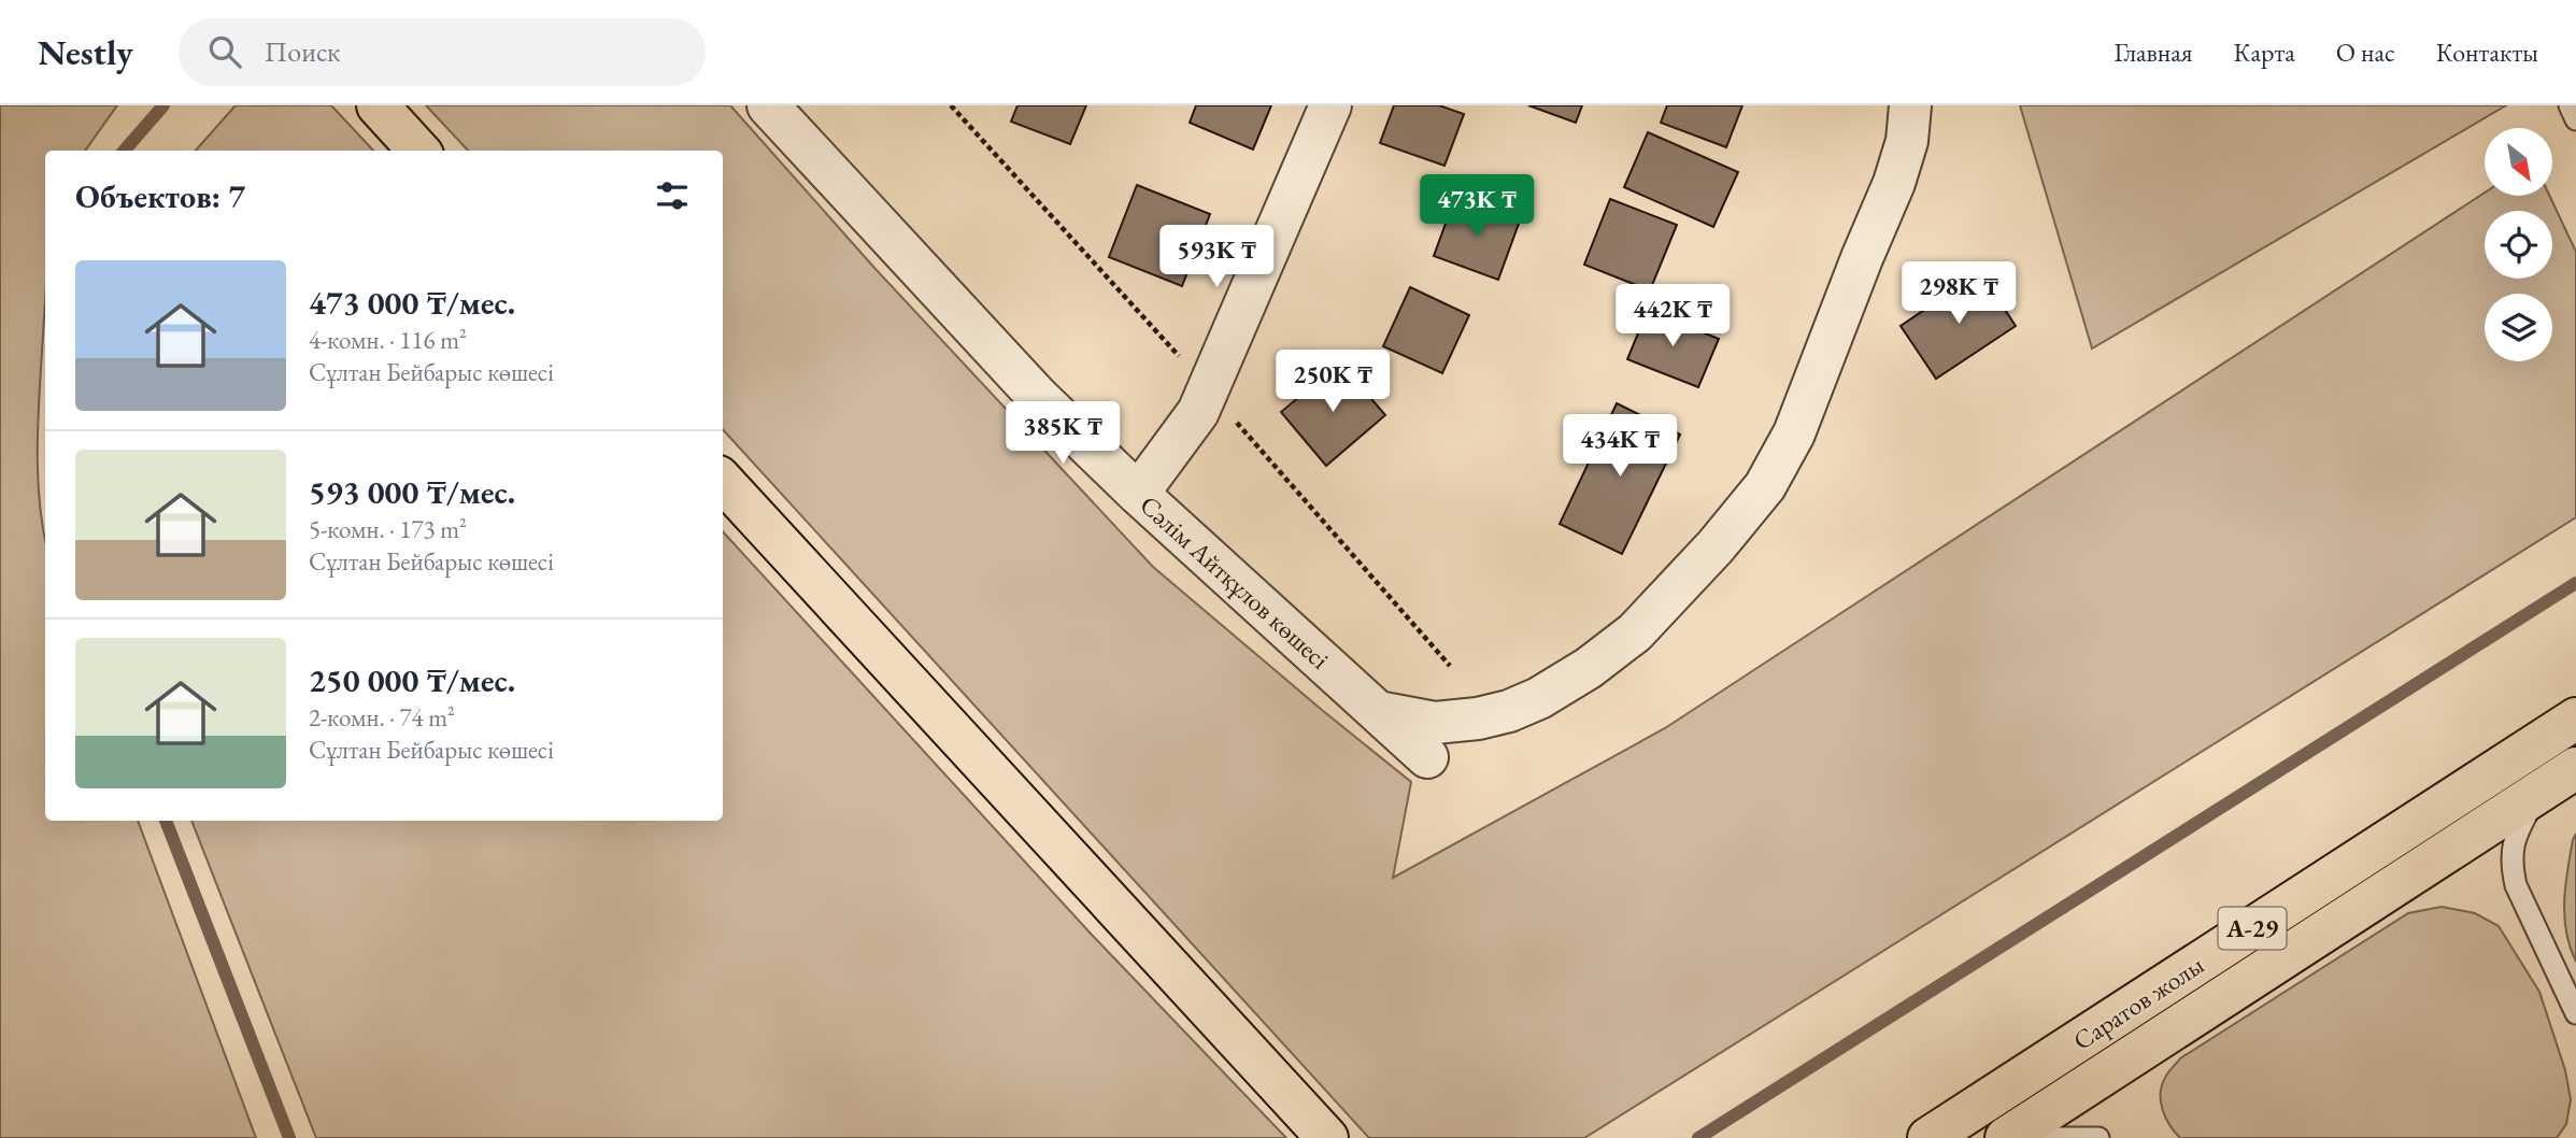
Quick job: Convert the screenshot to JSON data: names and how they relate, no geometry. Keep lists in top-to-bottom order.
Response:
{
  "streets": {
    "highway": ["А-29", "Саратов жолы"],
    "street": ["Сәлім Айтқұлов көшесі"]
  },
  "north": "bottom right",
  "page": {
    "header": "Nestly",
    "search": "Поиск",
    "nav": [
      "Главная",
      "Карта",
      "О нас",
      "Контакты"
    ],
    "heading": "Объектов: 7",
    "price": [
      "473K ₸",
      "593K ₸",
      "298K ₸",
      "442K ₸",
      "250K ₸",
      "385K ₸",
      "434K ₸"
    ],
    "list": [
      {
        "name": "473 000 ₸/мес.",
        "note": "4-комн. · 116 m² · Сұлтан Бейбарыс көшесі"
      },
      {
        "name": "593 000 ₸/мес.",
        "note": "5-комн. · 173 m² · Сұлтан Бейбарыс көшесі"
      },
      {
        "name": "250 000 ₸/мес.",
        "note": "2-комн. · 74 m² · Сұлтан Бейбарыс көшесі"
      }
    ]
  }
}
